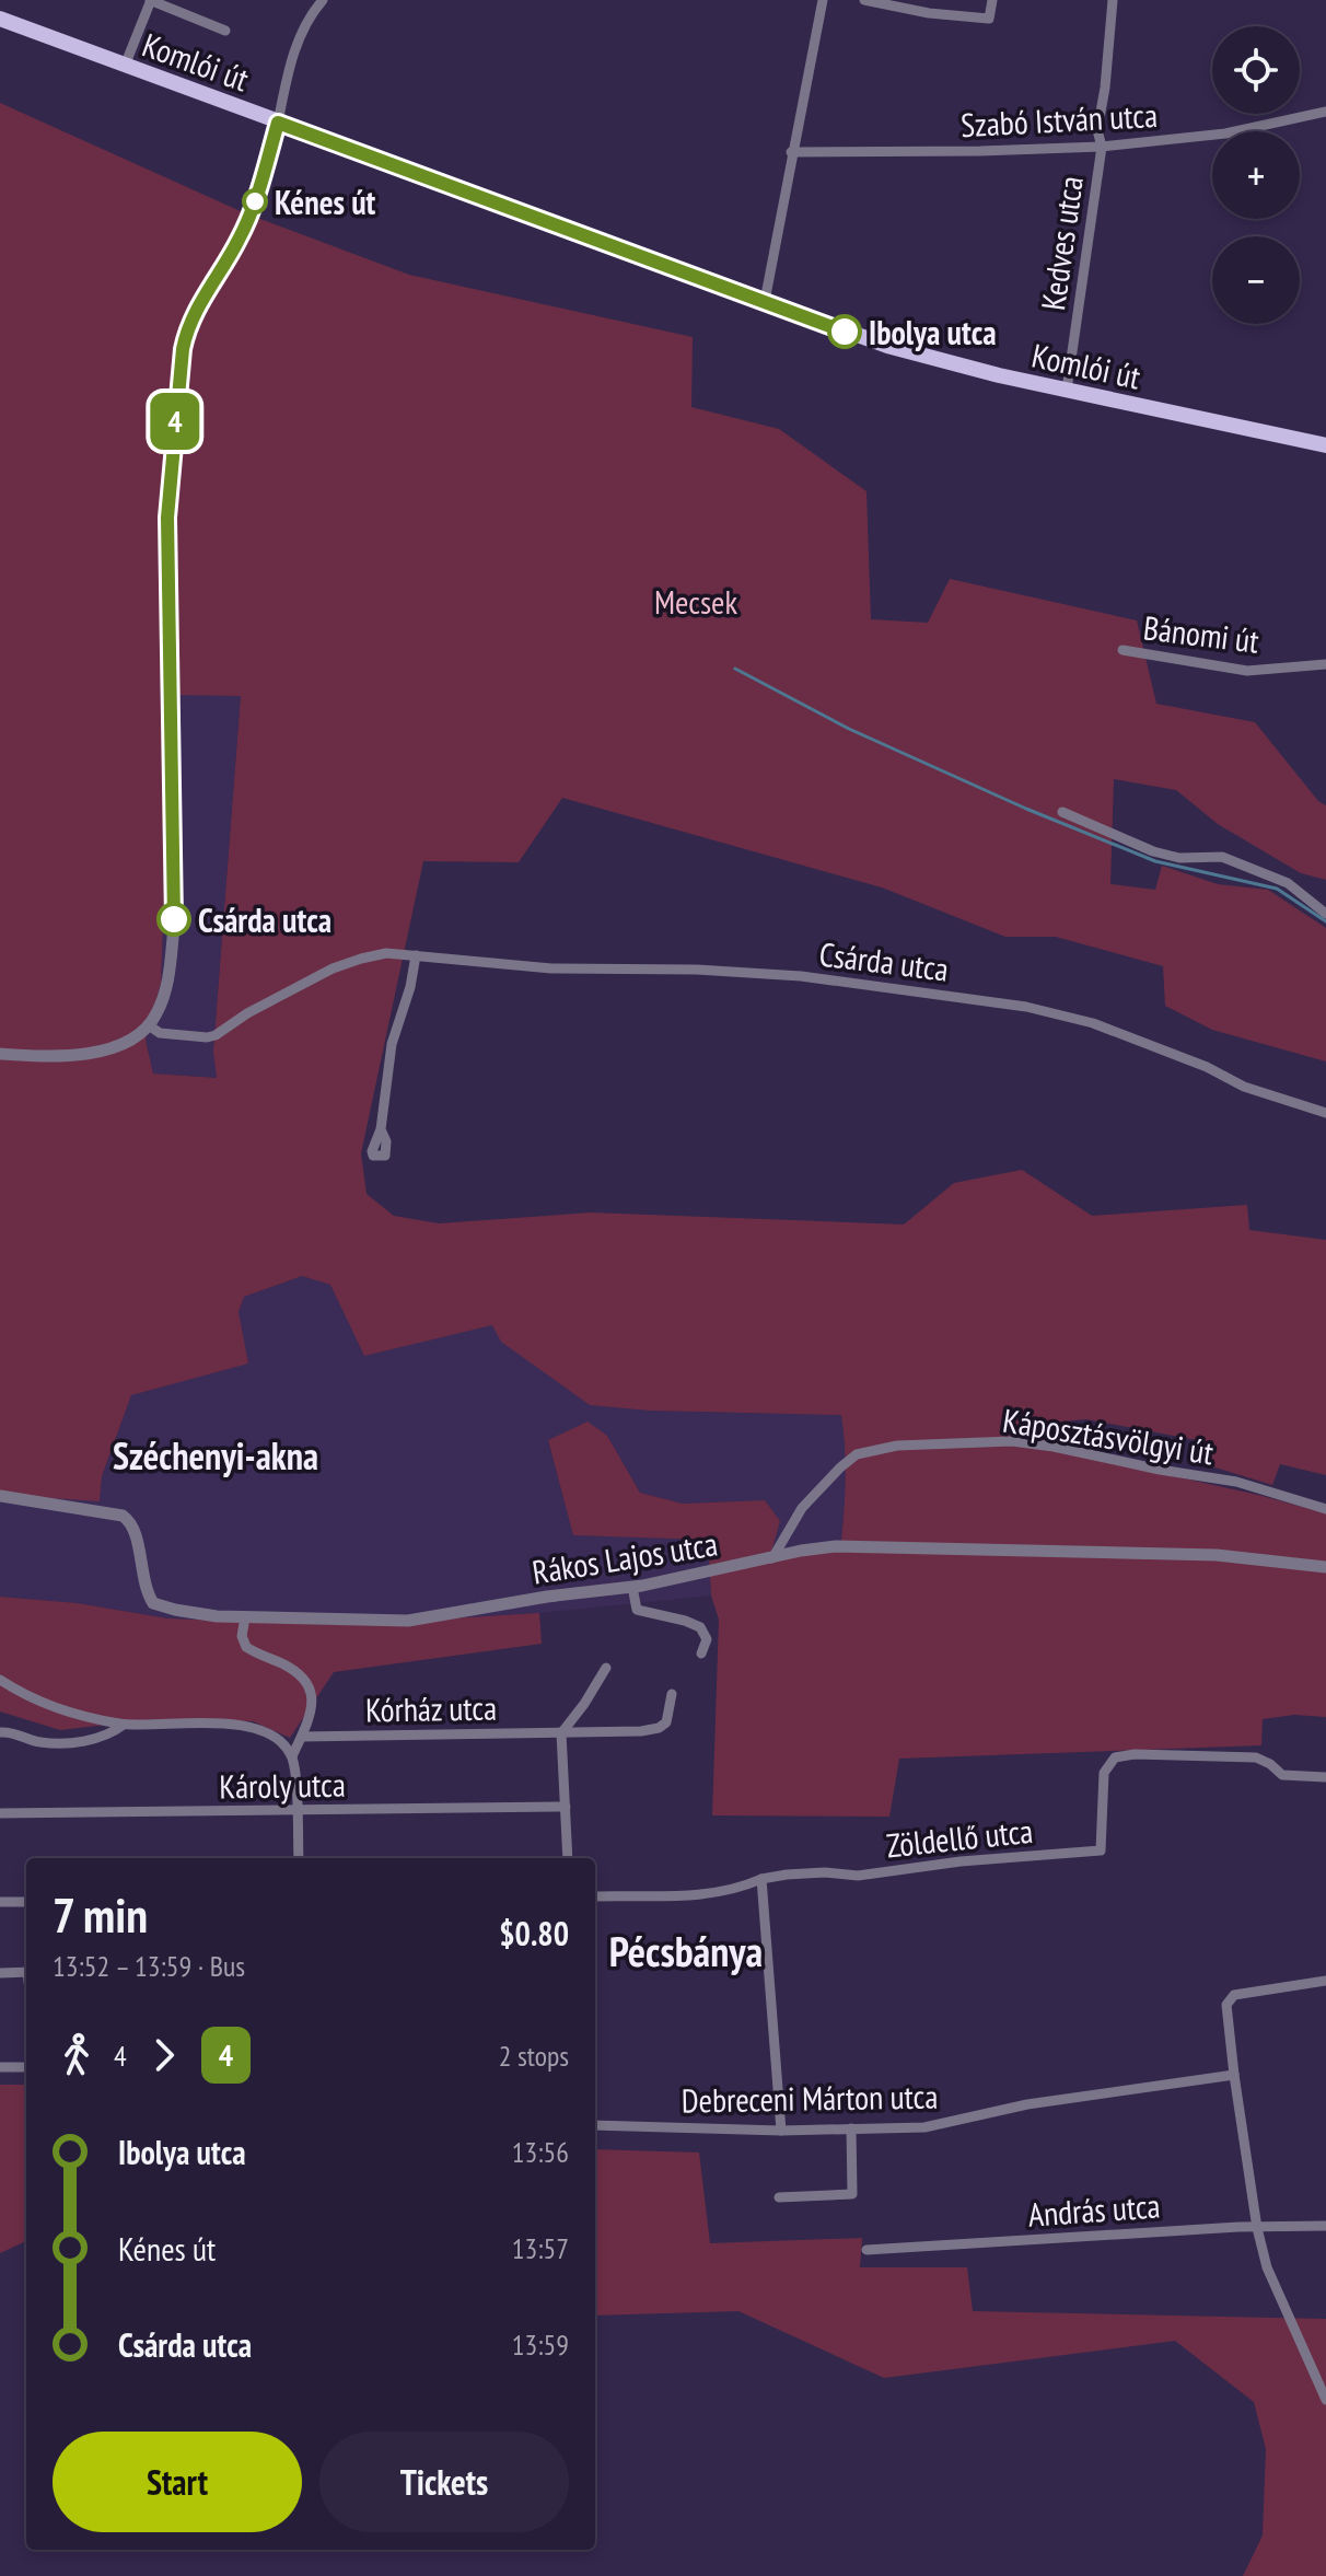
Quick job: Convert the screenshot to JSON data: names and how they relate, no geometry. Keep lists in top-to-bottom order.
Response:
{
  "streets": {
    "main road": ["Komlói út"],
    "street": [
      "Szabó István utca",
      "Kedves utca",
      "Bánomi út",
      "Csárda utca",
      "Káposztásvölgyi út",
      "Rákos Lajos utca",
      "Kórház utca",
      "Károly utca",
      "Zöldellő utca",
      "Debreceni Márton utca",
      "András utca"
    ]
  },
  "crossings": [
    ["Komlói út", "Kedves utca"],
    ["Szabó István utca", "Kedves utca"],
    ["Káposztásvölgyi út", "Rákos Lajos utca"]
  ],
  "districts": ["Széchenyi-akna", "Pécsbánya"],
  "parks": ["Mecsek"],
  "places": ["Kénes út", "Ibolya utca", "Csárda utca"],
  "lines": ["bus line 4"],
  "page": {
    "on_map": "4",
    "map_buttons": ["+", "−"],
    "heading": ["7 min", "13:52 – 13:59 · Bus", "$0.80"],
    "legs": ["4", "4", "2 stops"],
    "list": [
      {
        "name": "Ibolya utca",
        "value": "13:56"
      },
      {
        "name": "Kénes út",
        "value": "13:57"
      },
      {
        "name": "Csárda utca",
        "value": "13:59"
      }
    ],
    "buttons": ["Start", "Tickets"]
  }
}
